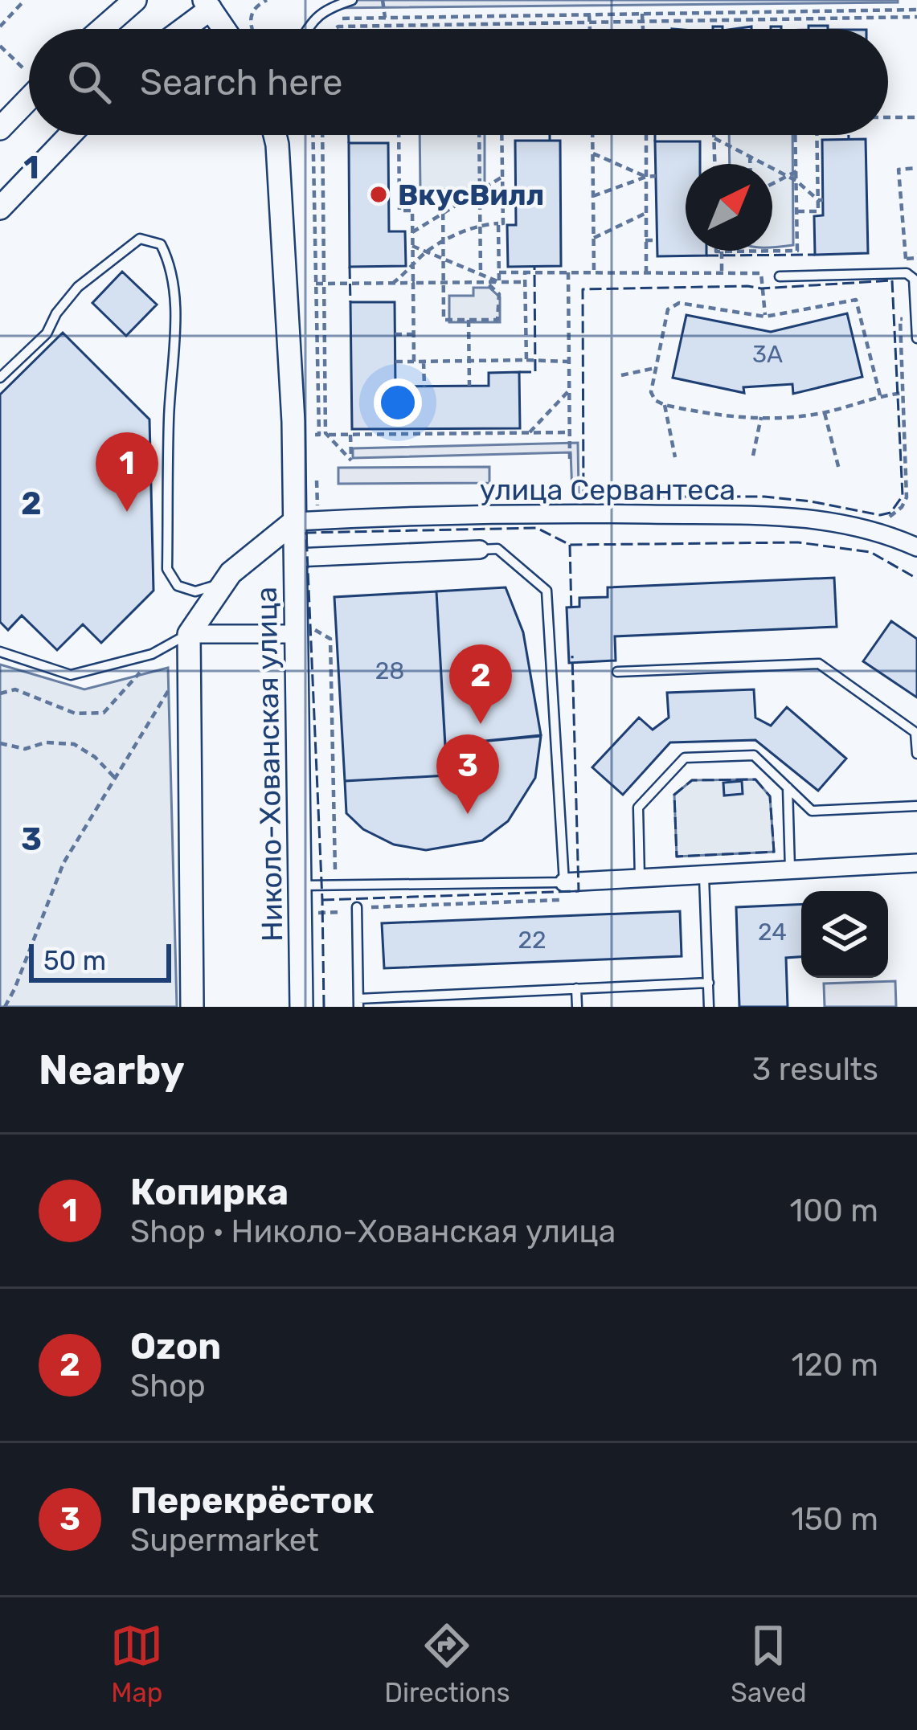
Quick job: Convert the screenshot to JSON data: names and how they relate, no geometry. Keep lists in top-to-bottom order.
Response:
{
  "streets": {
    "street": ["улица Сервантеса", "Николо-Хованская улица"]
  },
  "crossings": [
    ["улица Сервантеса", "Николо-Хованская улица"]
  ],
  "places": ["ВкусВилл"],
  "house_numbers": [
    "3А",
    "28",
    "24",
    "22"
  ],
  "scale_bar": "50 m",
  "north": "top right",
  "page": {
    "search": "Search here",
    "pins": ["1", "2", "3"],
    "scale": "50 m",
    "heading": ["Nearby", "3 results"],
    "list": [
      {
        "mark": "1",
        "name": "Копирка",
        "note": "Shop · Николо-Хованская улица",
        "value": "100 m"
      },
      {
        "mark": "2",
        "name": "Ozon",
        "note": "Shop",
        "value": "120 m"
      },
      {
        "mark": "3",
        "name": "Перекрёсток",
        "note": "Supermarket",
        "value": "150 m"
      }
    ],
    "nav": ["Map", "Directions", "Saved"]
  },
  "grid": {
    "rows": ["1", "2", "3"]
  }
}
